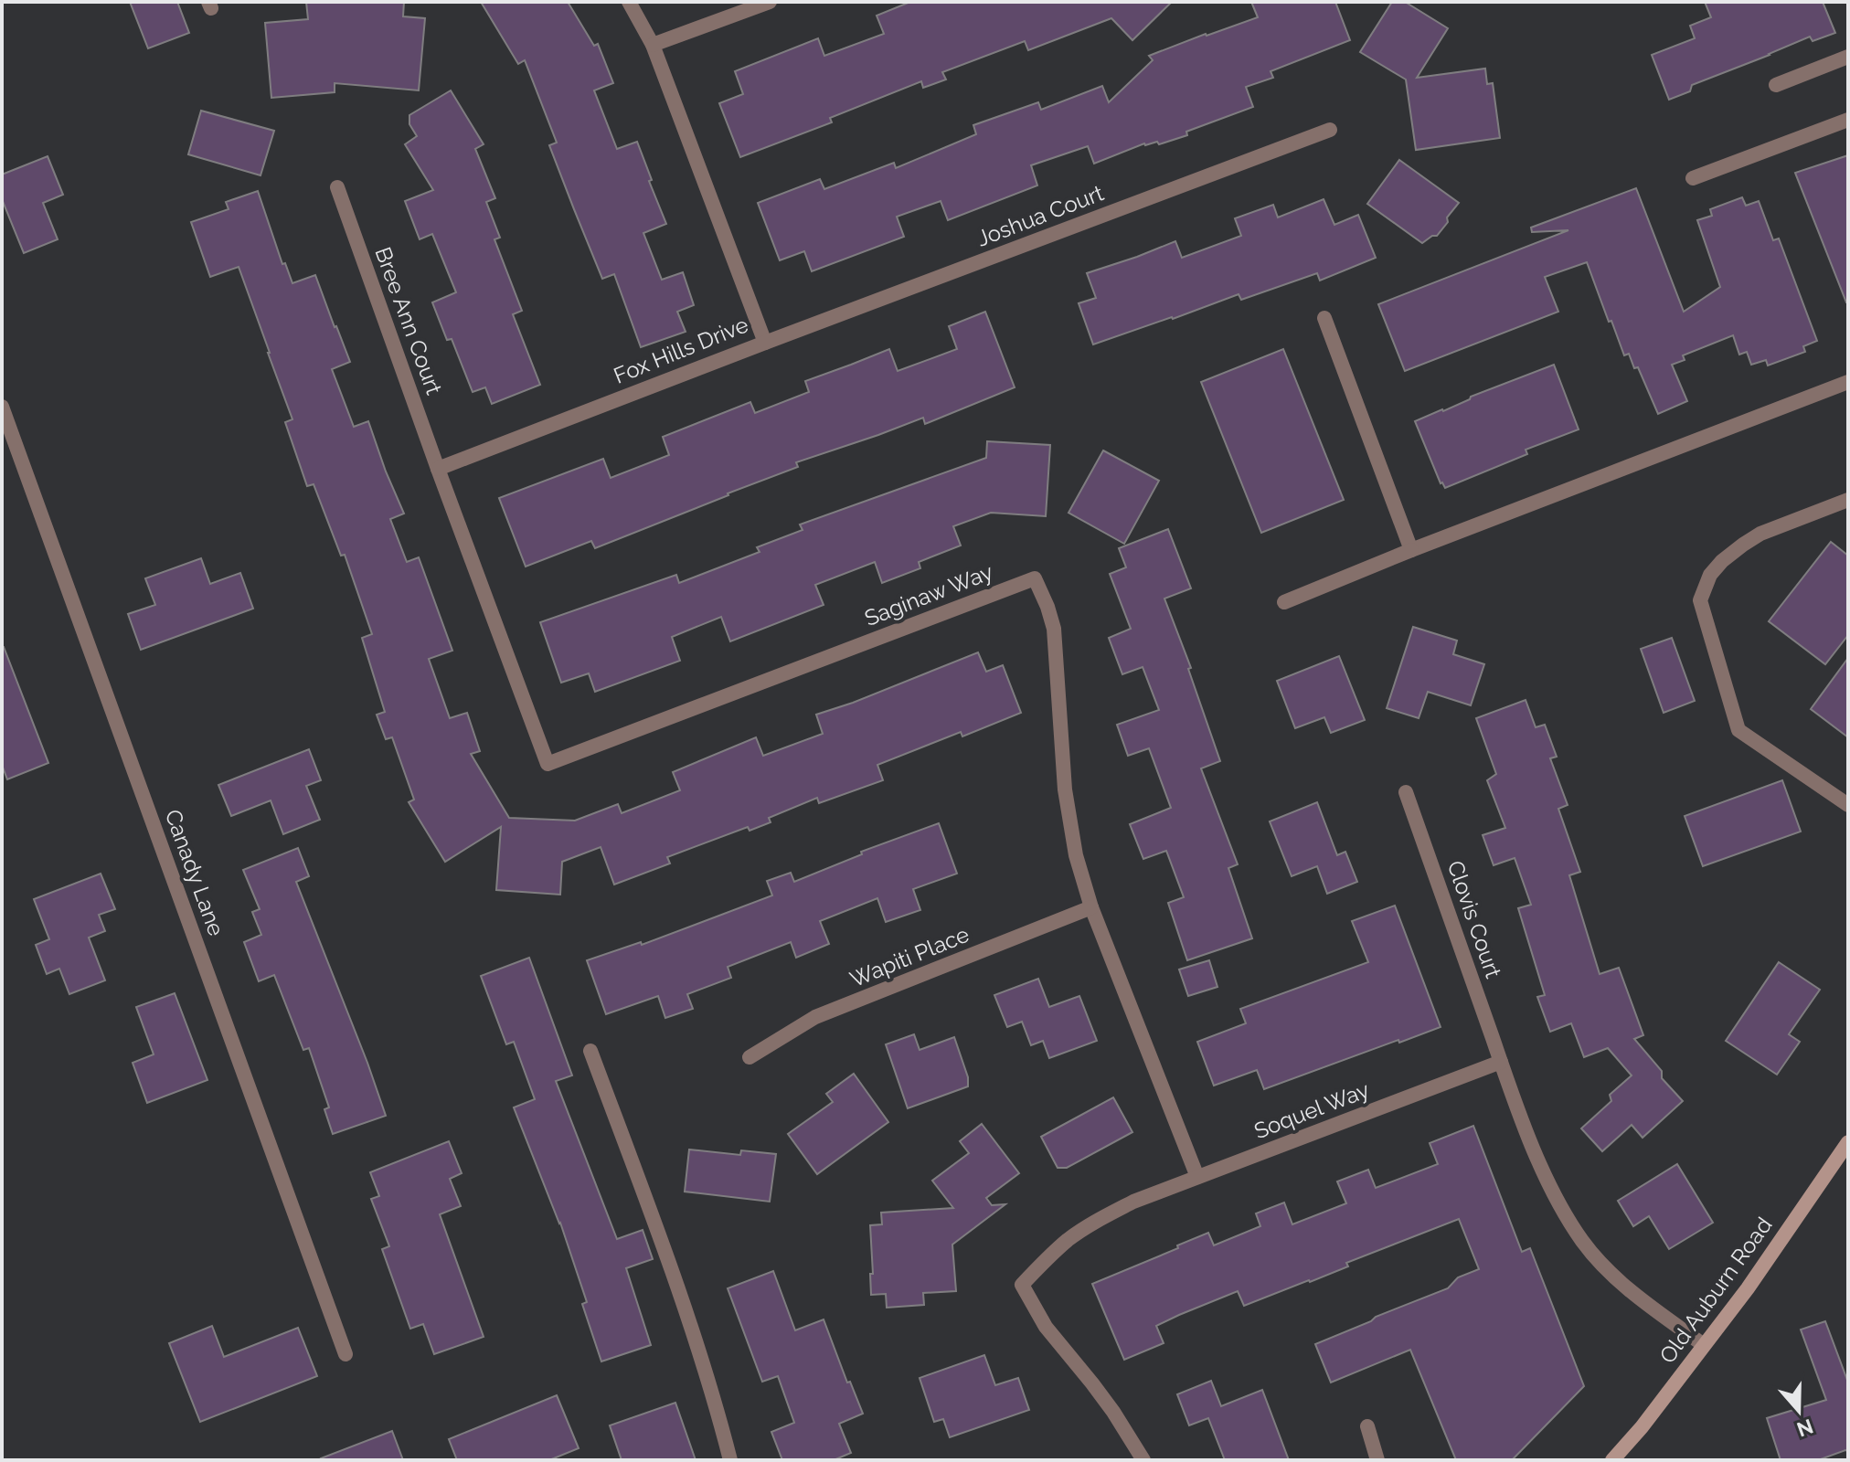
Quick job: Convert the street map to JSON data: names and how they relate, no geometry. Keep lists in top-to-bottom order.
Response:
{
  "streets": {
    "main road": ["Old Auburn Road"],
    "street": [
      "Joshua Court",
      "Bree Ann Court",
      "Fox Hills Drive",
      "Saginaw Way",
      "Canady Lane",
      "Clovis Court",
      "Wapiti Place",
      "Soquel Way"
    ]
  },
  "crossings": [
    ["Joshua Court", "Fox Hills Drive"],
    ["Bree Ann Court", "Fox Hills Drive"],
    ["Bree Ann Court", "Saginaw Way"],
    ["Fox Hills Drive", "Saginaw Way"],
    ["Saginaw Way", "Wapiti Place"],
    ["Saginaw Way", "Soquel Way"],
    ["Clovis Court", "Soquel Way"]
  ],
  "north": "bottom"
}
